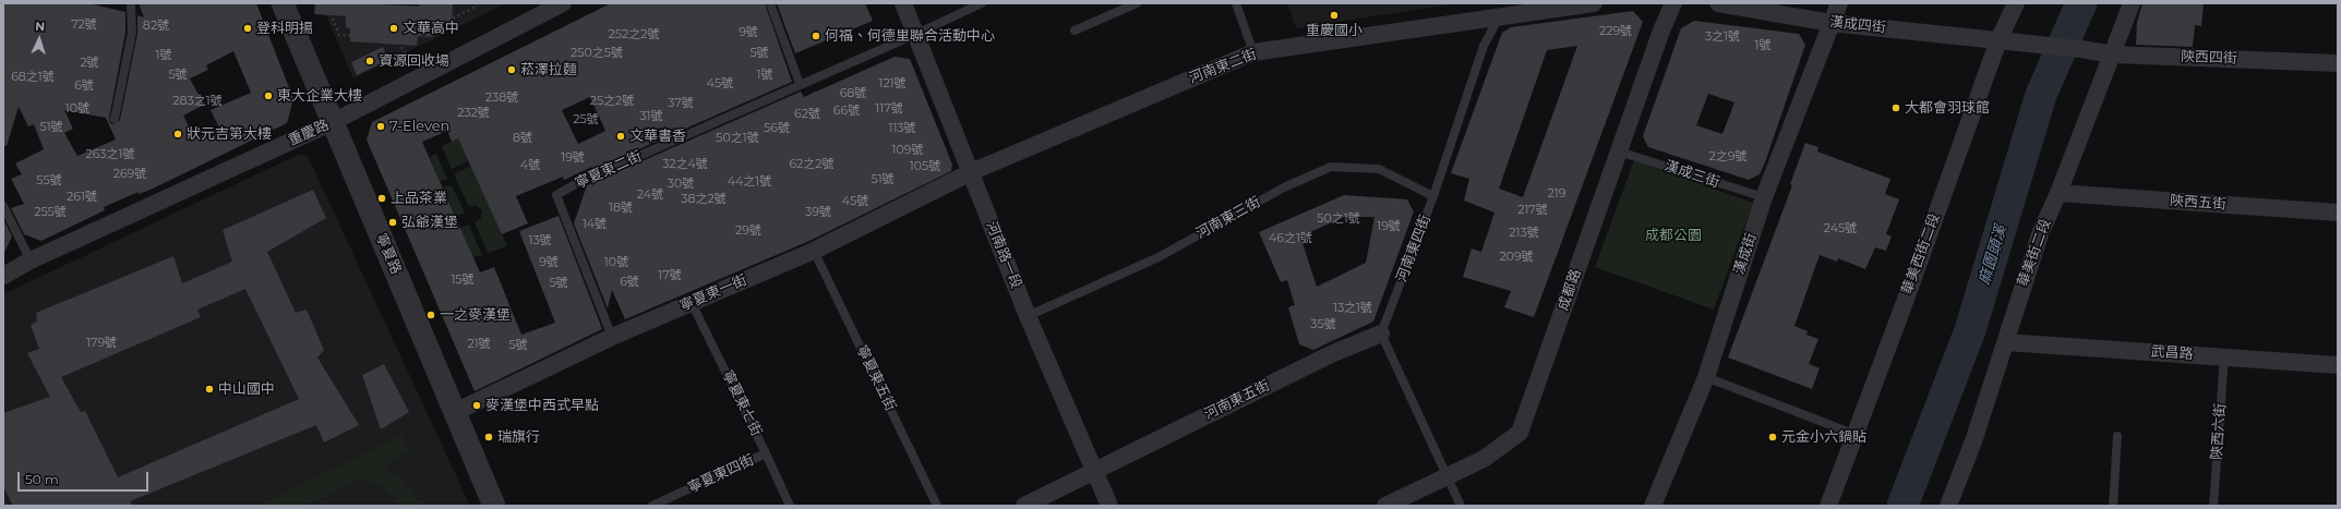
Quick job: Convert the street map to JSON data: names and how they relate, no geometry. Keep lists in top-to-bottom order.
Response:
{
  "streets": {
    "street": [
      "漢成四街",
      "陝西四街",
      "河南東二街",
      "重慶路",
      "陝西五街",
      "華美街二段",
      "寧夏路",
      "漢成街",
      "華美西街二段",
      "河南路一段",
      "成都路",
      "寧夏東一街",
      "武昌路",
      "河南東五街"
    ],
    "lane": [
      "寧夏東二街",
      "漢成三街",
      "河南東三街",
      "河南東四街",
      "寧夏東五街",
      "寧夏東七街",
      "陝西六街",
      "寧夏東四街"
    ]
  },
  "crossings": [
    ["漢成四街", "陝西四街"],
    ["漢成四街", "漢成街"],
    ["漢成四街", "華美西街二段"],
    ["陝西四街", "華美街二段"],
    ["陝西四街", "華美西街二段"],
    ["河南東二街", "河南東四街"],
    ["河南東二街", "河南路一段"],
    ["河南東二街", "寧夏東一街"],
    ["重慶路", "寧夏路"],
    ["寧夏東二街", "河南路一段"],
    ["寧夏東二街", "寧夏東一街"],
    ["漢成三街", "漢成街"],
    ["漢成三街", "成都路"],
    ["陝西五街", "華美街二段"],
    ["河南東三街", "河南東四街"],
    ["河南東三街", "河南路一段"],
    ["河南東四街", "河南東五街"],
    ["華美街二段", "武昌路"],
    ["寧夏路", "寧夏東一街"],
    ["河南路一段", "寧夏東一街"],
    ["河南路一段", "河南東五街"],
    ["寧夏東一街", "寧夏東五街"],
    ["寧夏東一街", "寧夏東七街"],
    ["武昌路", "陝西六街"],
    ["寧夏東七街", "寧夏東四街"]
  ],
  "water": ["麻園頭溪"],
  "parks": ["成都公園"],
  "places": [
    "重慶國小",
    "登科明揚",
    "文華高中",
    "何福、何德里聯合活動中心",
    "資源回收場",
    "菘澤拉麵",
    "東大企業大樓",
    "大都會羽球館",
    "7-Eleven",
    "狀元吉第大樓",
    "文華書香",
    "上品茶業",
    "弘爺漢堡",
    "一之麥漢堡",
    "中山國中",
    "麥漢堡中西式早點",
    "瑞旗行",
    "元金小六鍋貼"
  ],
  "house_numbers": [
    "72號",
    "82號",
    "229號",
    "9號",
    "252之2號",
    "3之1號",
    "1號",
    "250之5號",
    "5號",
    "1號",
    "2號",
    "5號",
    "1號",
    "68之1號",
    "45號",
    "121號",
    "6號",
    "68號",
    "238號",
    "283之1號",
    "25之2號",
    "37號",
    "10號",
    "117號",
    "66號",
    "232號",
    "62號",
    "31號",
    "25號",
    "51號",
    "56號",
    "113號",
    "8號",
    "50之1號",
    "109號",
    "263之1號",
    "2之9號",
    "19號",
    "32之4號",
    "62之2號",
    "4號",
    "105號",
    "269號",
    "51號",
    "55號",
    "44之1號",
    "30號",
    "219",
    "24號",
    "261號",
    "38之2號",
    "45號",
    "18號",
    "217號",
    "255號",
    "39號",
    "50之1號",
    "14號",
    "19號",
    "245號",
    "29號",
    "213號",
    "46之1號",
    "13號",
    "209號",
    "9號",
    "10號",
    "17號",
    "15號",
    "6號",
    "5號",
    "13之1號",
    "35號",
    "179號",
    "21號",
    "5號"
  ],
  "scale_bar": "50 m",
  "north": "top"
}
